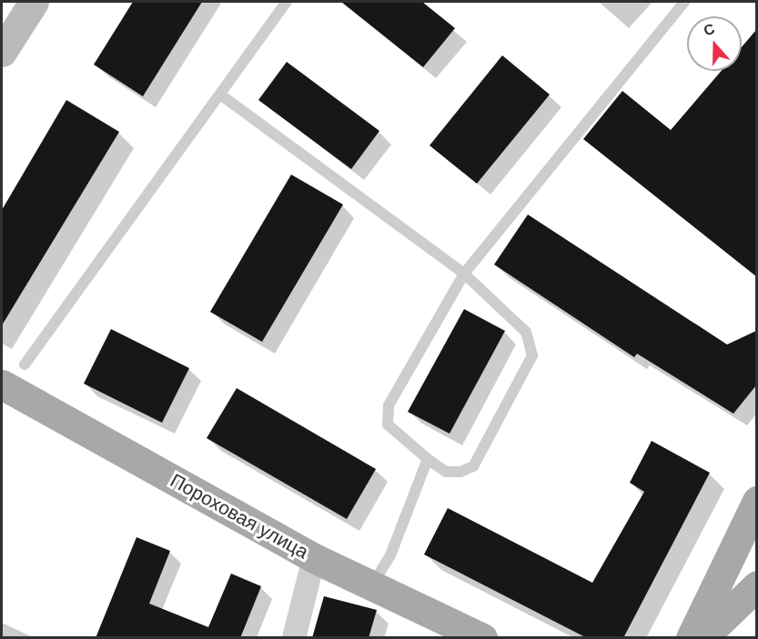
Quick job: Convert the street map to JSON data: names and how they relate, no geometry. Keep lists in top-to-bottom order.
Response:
{
  "streets": {
    "main road": ["Пороховая улица"]
  },
  "north": "top"
}
